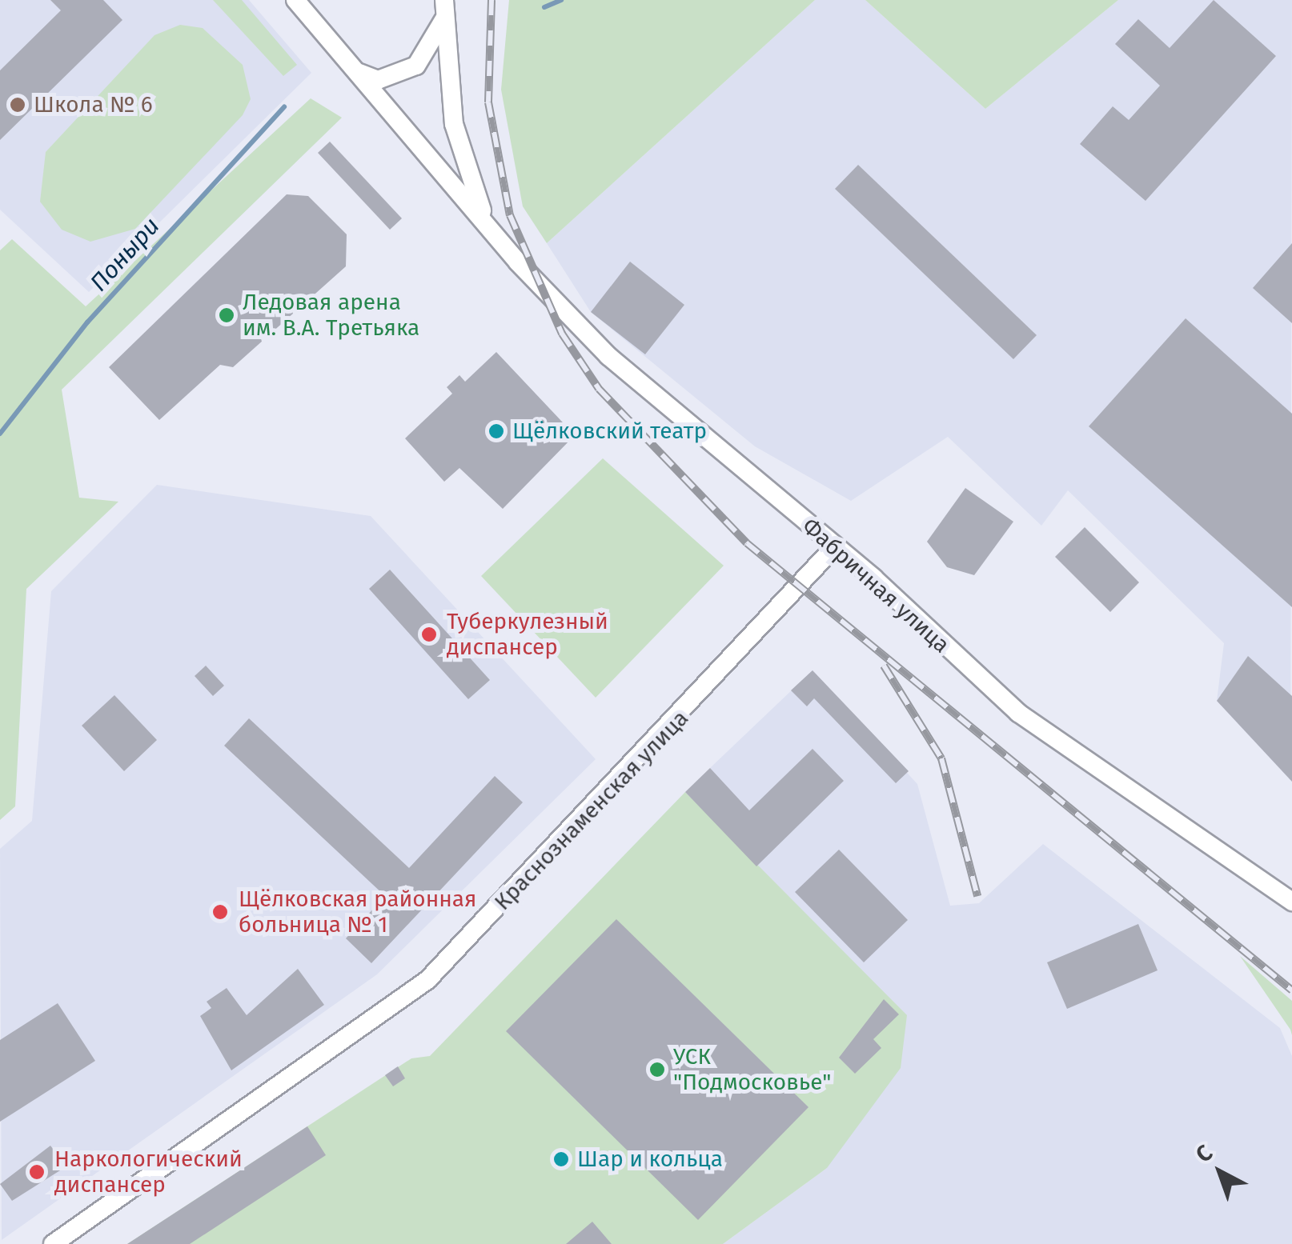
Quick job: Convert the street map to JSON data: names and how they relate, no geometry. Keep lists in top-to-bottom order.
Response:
{
  "streets": {
    "street": ["Фабричная улица", "Краснознаменская улица"]
  },
  "crossings": [
    ["Фабричная улица", "Краснознаменская улица"]
  ],
  "water": ["Поныри"],
  "places": [
    "Школа № 6",
    "Ледовая арена им. В.А. Третьяка",
    "Щёлковский театр",
    "Туберкулезный диспансер",
    "Щёлковская районная больница № 1",
    "УСК \"Подмосковье\"",
    "Шар и кольца",
    "Наркологический диспансер"
  ],
  "north": "top left"
}
